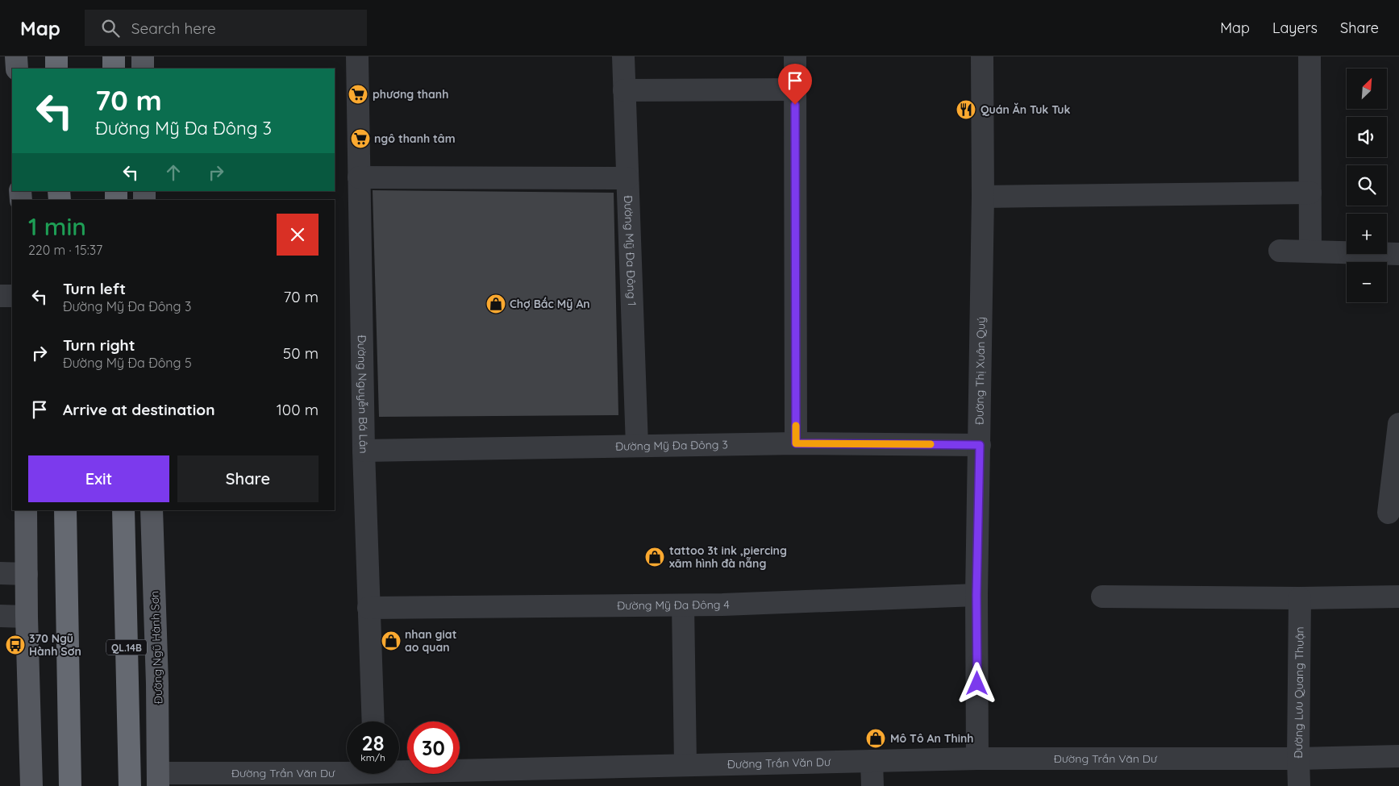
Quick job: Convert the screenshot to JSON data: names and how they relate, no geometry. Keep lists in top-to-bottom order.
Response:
{
  "streets": {
    "highway": ["QL.14B"],
    "main road": ["Đường Ngũ Hành Sơn"],
    "street": [
      "Đường Mỹ Đa Đông 1",
      "Đường Thị Xuân Quý",
      "Đường Nguyễn Bá Lân",
      "Đường Mỹ Đa Đông 3",
      "Đường Mỹ Đa Đông 4",
      "Đường Lưu Quang Thuận",
      "Đường Trần Văn Dư"
    ]
  },
  "crossings": [
    ["Đường Mỹ Đa Đông 1", "Đường Mỹ Đa Đông 3"],
    ["Đường Thị Xuân Quý", "Đường Mỹ Đa Đông 3"],
    ["Đường Thị Xuân Quý", "Đường Mỹ Đa Đông 4"],
    ["Đường Thị Xuân Quý", "Đường Trần Văn Dư"],
    ["Đường Nguyễn Bá Lân", "Đường Mỹ Đa Đông 3"],
    ["Đường Nguyễn Bá Lân", "Đường Mỹ Đa Đông 4"],
    ["Đường Ngũ Hành Sơn", "Đường Trần Văn Dư"],
    ["Đường Lưu Quang Thuận", "Đường Trần Văn Dư"]
  ],
  "places": {
    "supermarket": ["phương thanh", "ngô thanh tâm"],
    "restaurant": ["Quán Ăn Tuk Tuk"],
    "shop": [
      "Chợ Bắc Mỹ An",
      "tattoo 3t ink ,piercing xăm hình đà nẵng",
      "nhan giat ao quan",
      "Mô Tô An Thinh"
    ],
    "bus stop": ["370 Ngũ Hành Sơn"]
  },
  "north": "top right",
  "page": {
    "header": "Map",
    "search": "Search here",
    "nav": ["Map", "Layers", "Share"],
    "map_buttons": ["+", "−"],
    "turn": ["70 m", "Đường Mỹ Đa Đông 3"],
    "heading": ["1 min", "220 m · 15:37"],
    "list": [
      {
        "name": "Turn left",
        "note": "Đường Mỹ Đa Đông 3",
        "value": "70 m"
      },
      {
        "name": "Turn right",
        "note": "Đường Mỹ Đa Đông 5",
        "value": "50 m"
      },
      {
        "name": "Arrive at destination",
        "value": "100 m"
      }
    ],
    "buttons": ["Exit", "Share"],
    "speed": "28 km/h",
    "limit": "30"
  }
}
